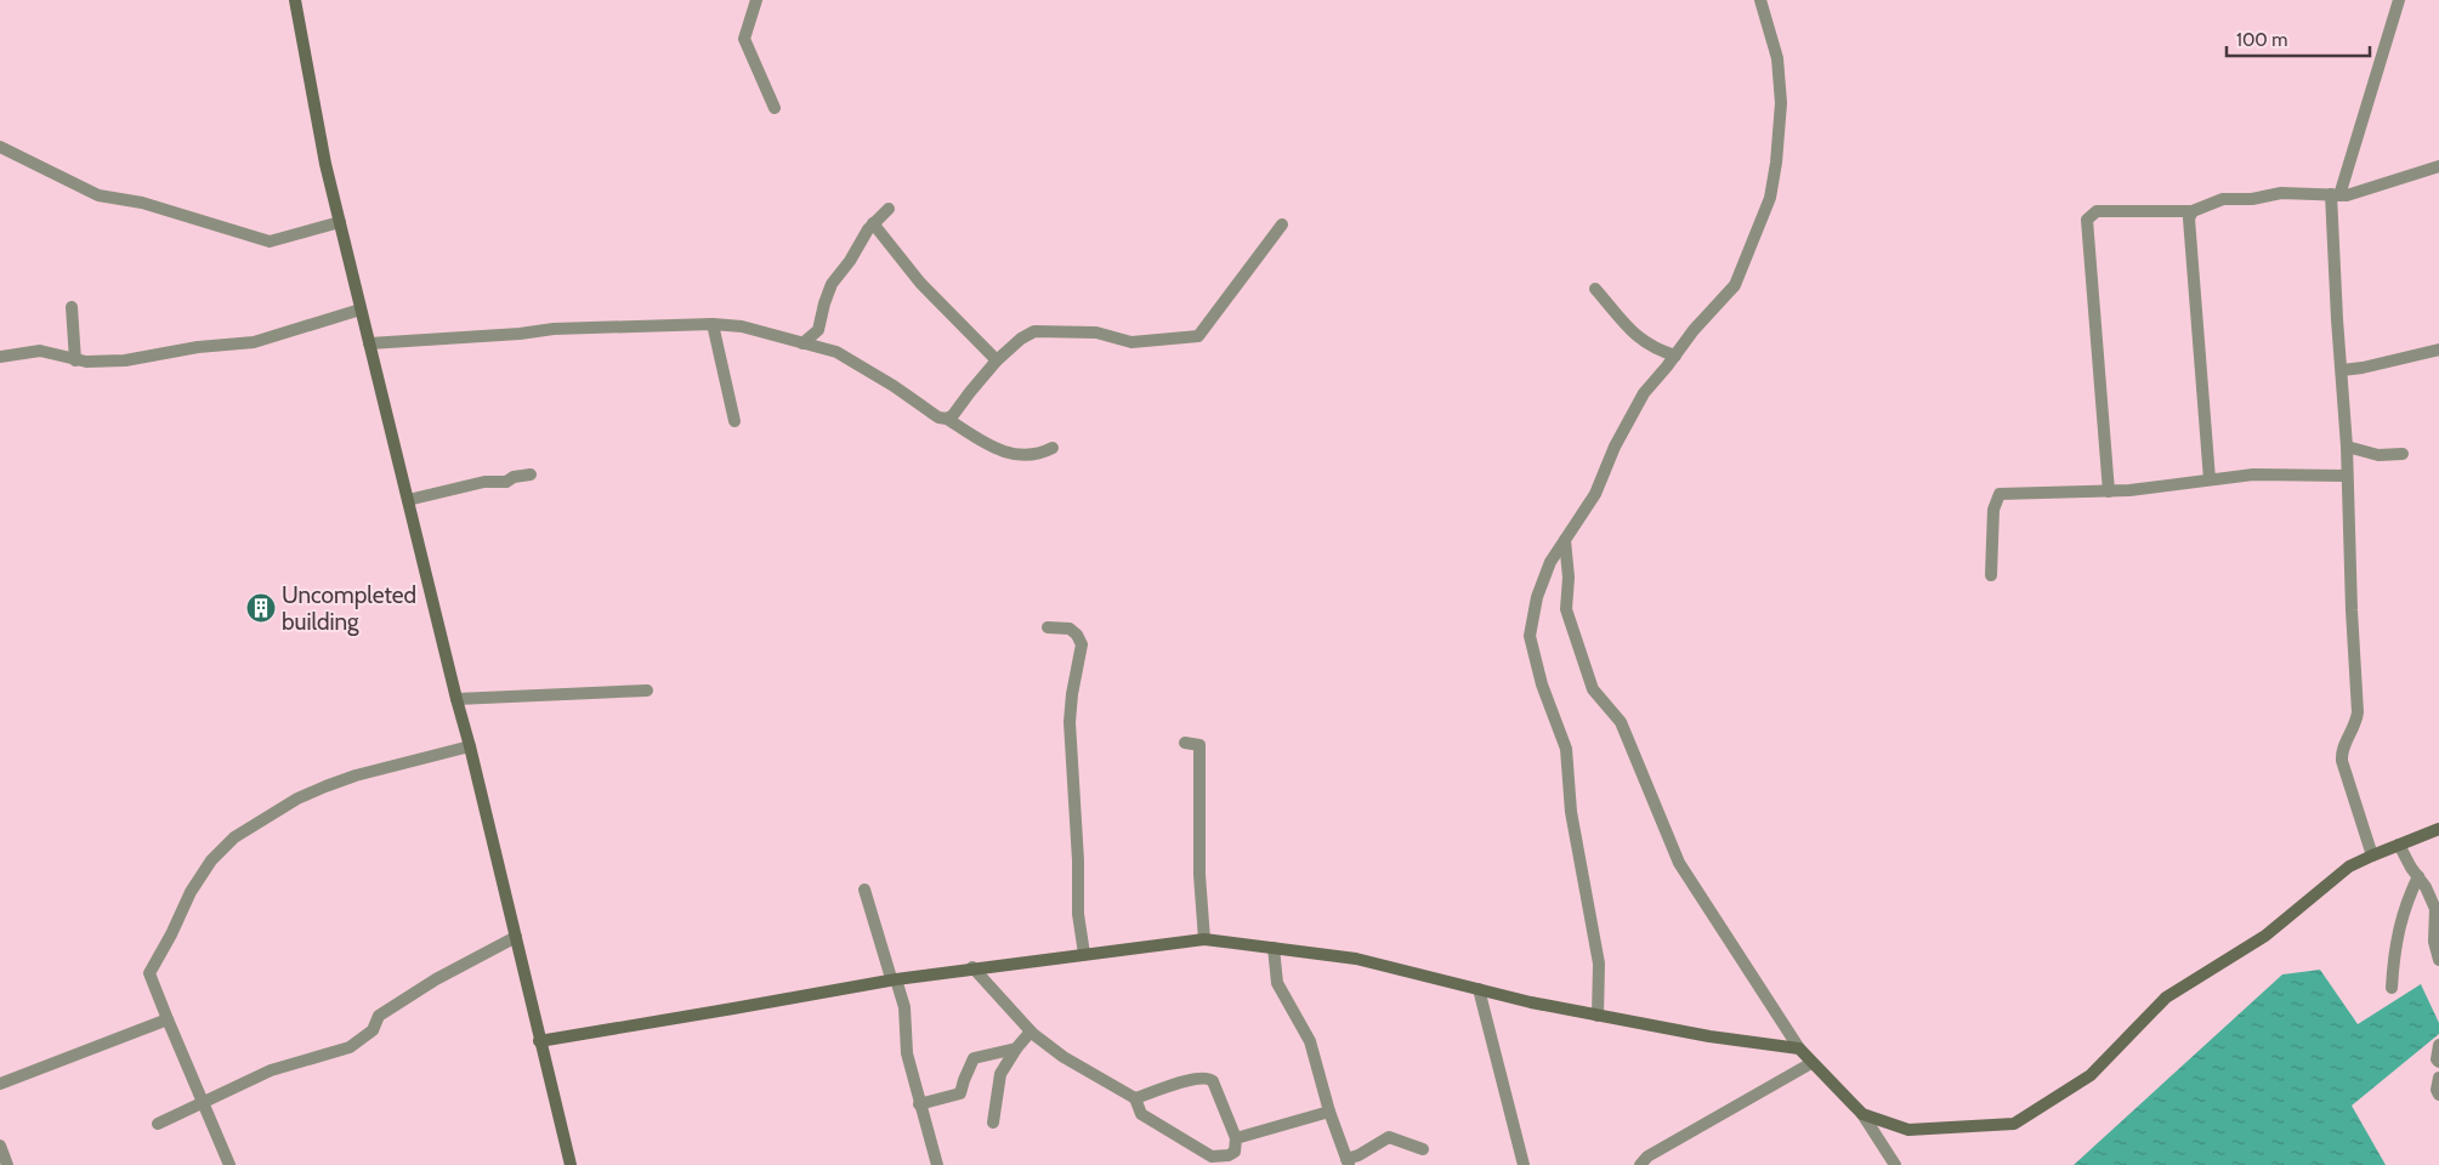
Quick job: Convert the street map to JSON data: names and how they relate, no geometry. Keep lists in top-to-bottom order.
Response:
{
  "places": {
    "building": ["Uncompleted building"]
  },
  "scale_bar": "100 m"
}
